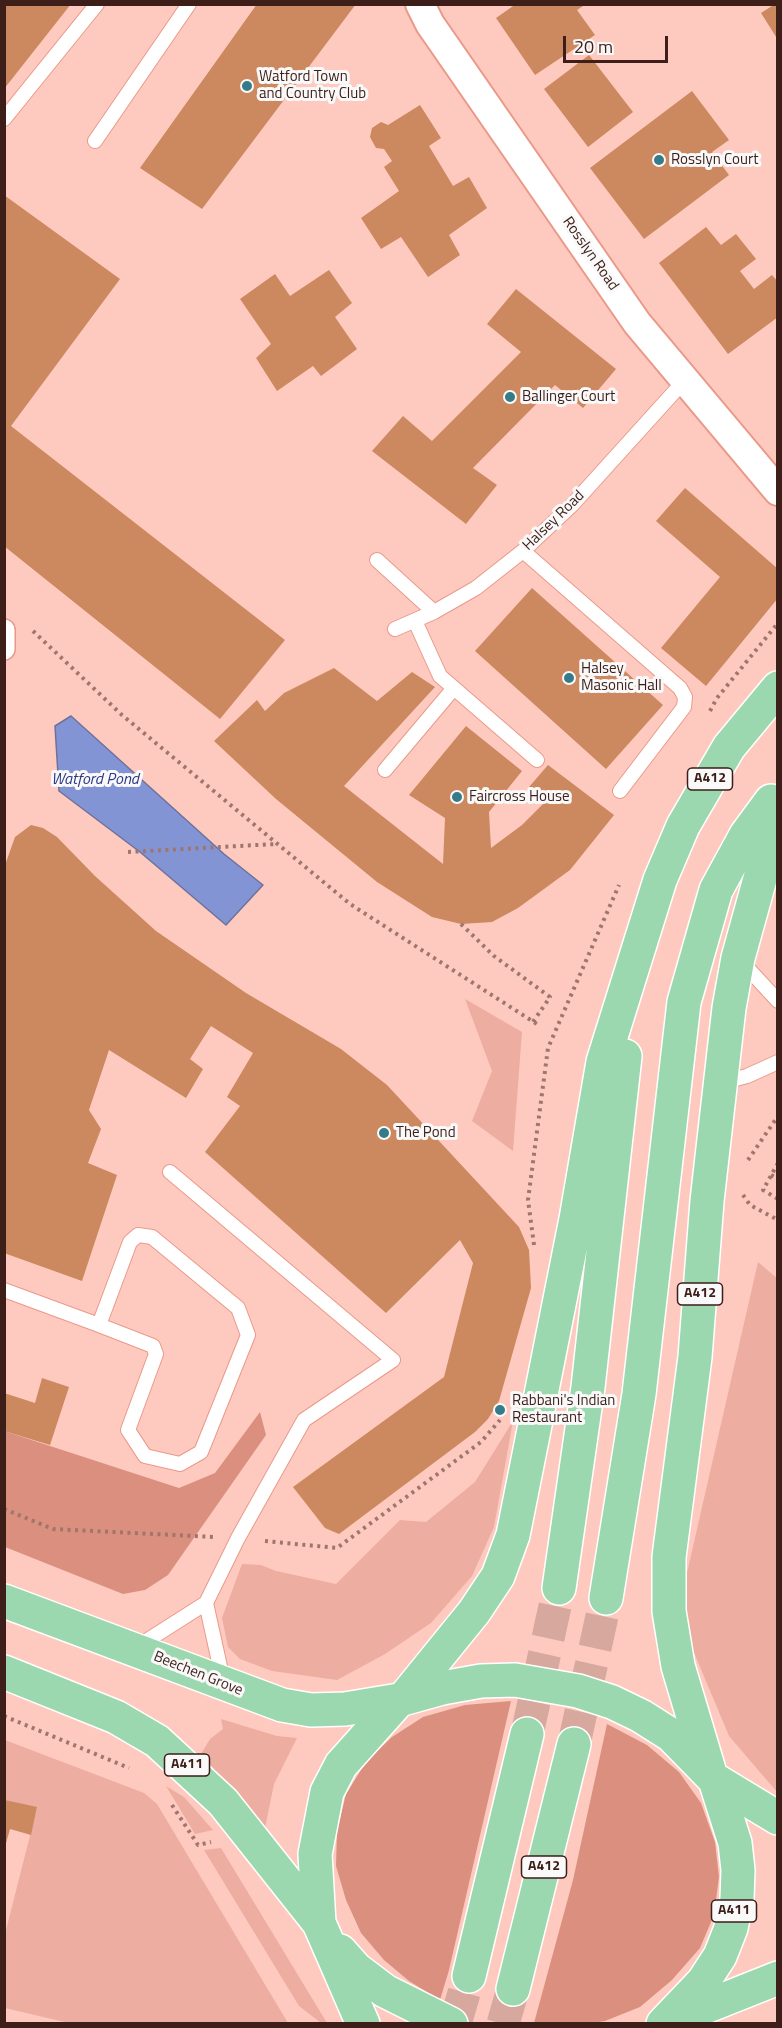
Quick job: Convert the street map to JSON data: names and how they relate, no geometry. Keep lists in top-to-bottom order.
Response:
{
  "streets": {
    "main road": ["A412", "Beechen Grove", "A411"],
    "street": ["Rosslyn Road"],
    "lane": ["Halsey Road"]
  },
  "crossings": [
    ["Rosslyn Road", "Halsey Road"],
    ["A412", "Beechen Grove"],
    ["A412", "A411"],
    ["Beechen Grove", "A411"]
  ],
  "water": ["Watford Pond"],
  "places": [
    "Watford Town and Country Club",
    "Rosslyn Court",
    "Ballinger Court",
    "Halsey Masonic Hall",
    "Faircross House",
    "The Pond",
    "Rabbani's Indian Restaurant"
  ],
  "scale_bar": "20 m"
}
